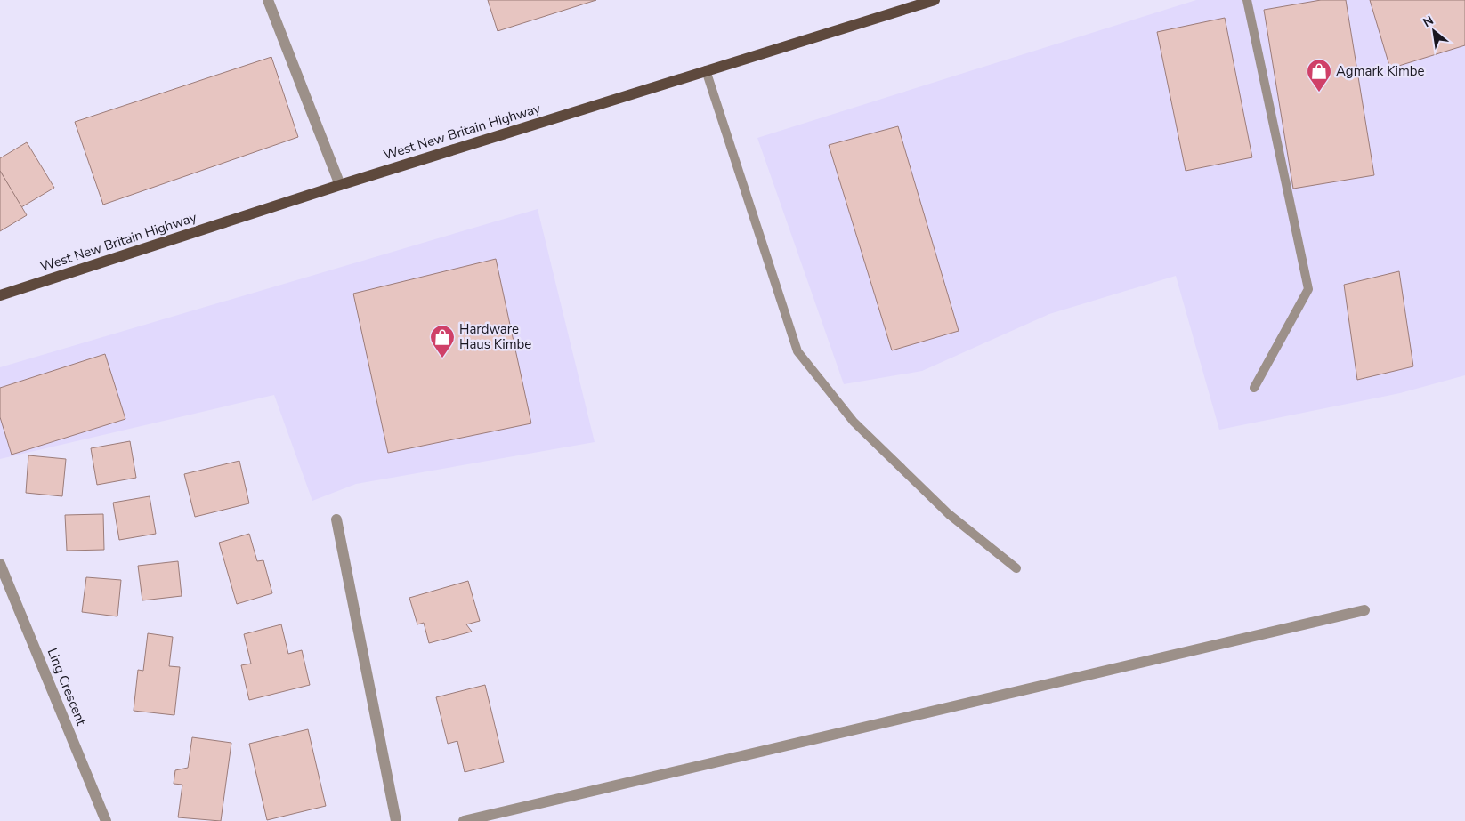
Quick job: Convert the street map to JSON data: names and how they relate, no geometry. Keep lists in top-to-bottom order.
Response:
{
  "streets": {
    "main road": ["West New Britain Highway"],
    "street": ["Ling Crescent"]
  },
  "places": {
    "shop": ["Agmark Kimbe", "Hardware Haus Kimbe"]
  },
  "north": "top left"
}
